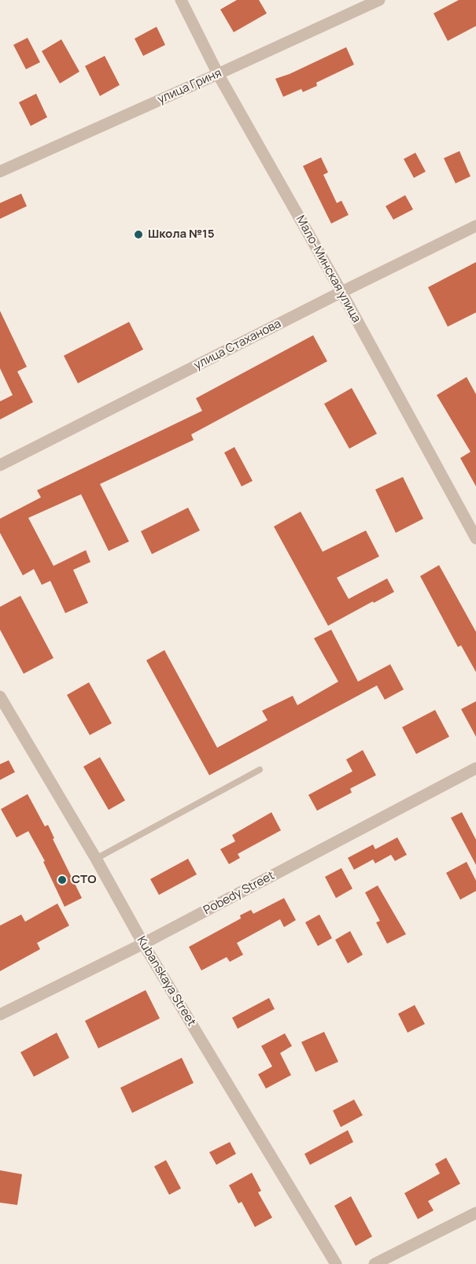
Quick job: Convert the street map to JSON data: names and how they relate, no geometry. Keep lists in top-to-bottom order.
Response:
{
  "streets": {
    "street": [
      "улица Гриня",
      "Мало-Минская улица",
      "улица Стаханова",
      "Pobedy Street",
      "Kubanskaya Street"
    ]
  },
  "crossings": [
    ["улица Гриня", "Мало-Минская улица"],
    ["Мало-Минская улица", "улица Стаханова"],
    ["Pobedy Street", "Kubanskaya Street"]
  ],
  "places": ["Школа №15", "СТО"]
}
